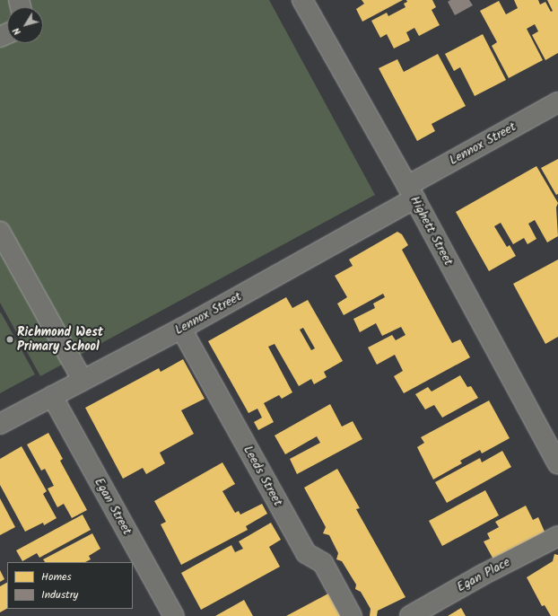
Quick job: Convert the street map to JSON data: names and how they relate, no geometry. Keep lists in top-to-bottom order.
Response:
{
  "streets": {
    "street": [
      "Lennox Street",
      "Highett Street",
      "Leeds Street",
      "Egan Street",
      "Egan Place"
    ]
  },
  "crossings": [
    ["Lennox Street", "Highett Street"],
    ["Lennox Street", "Leeds Street"],
    ["Lennox Street", "Egan Street"]
  ],
  "places": ["Richmond West Primary School"],
  "legend": ["Homes", "Industry"],
  "north": "bottom left"
}
